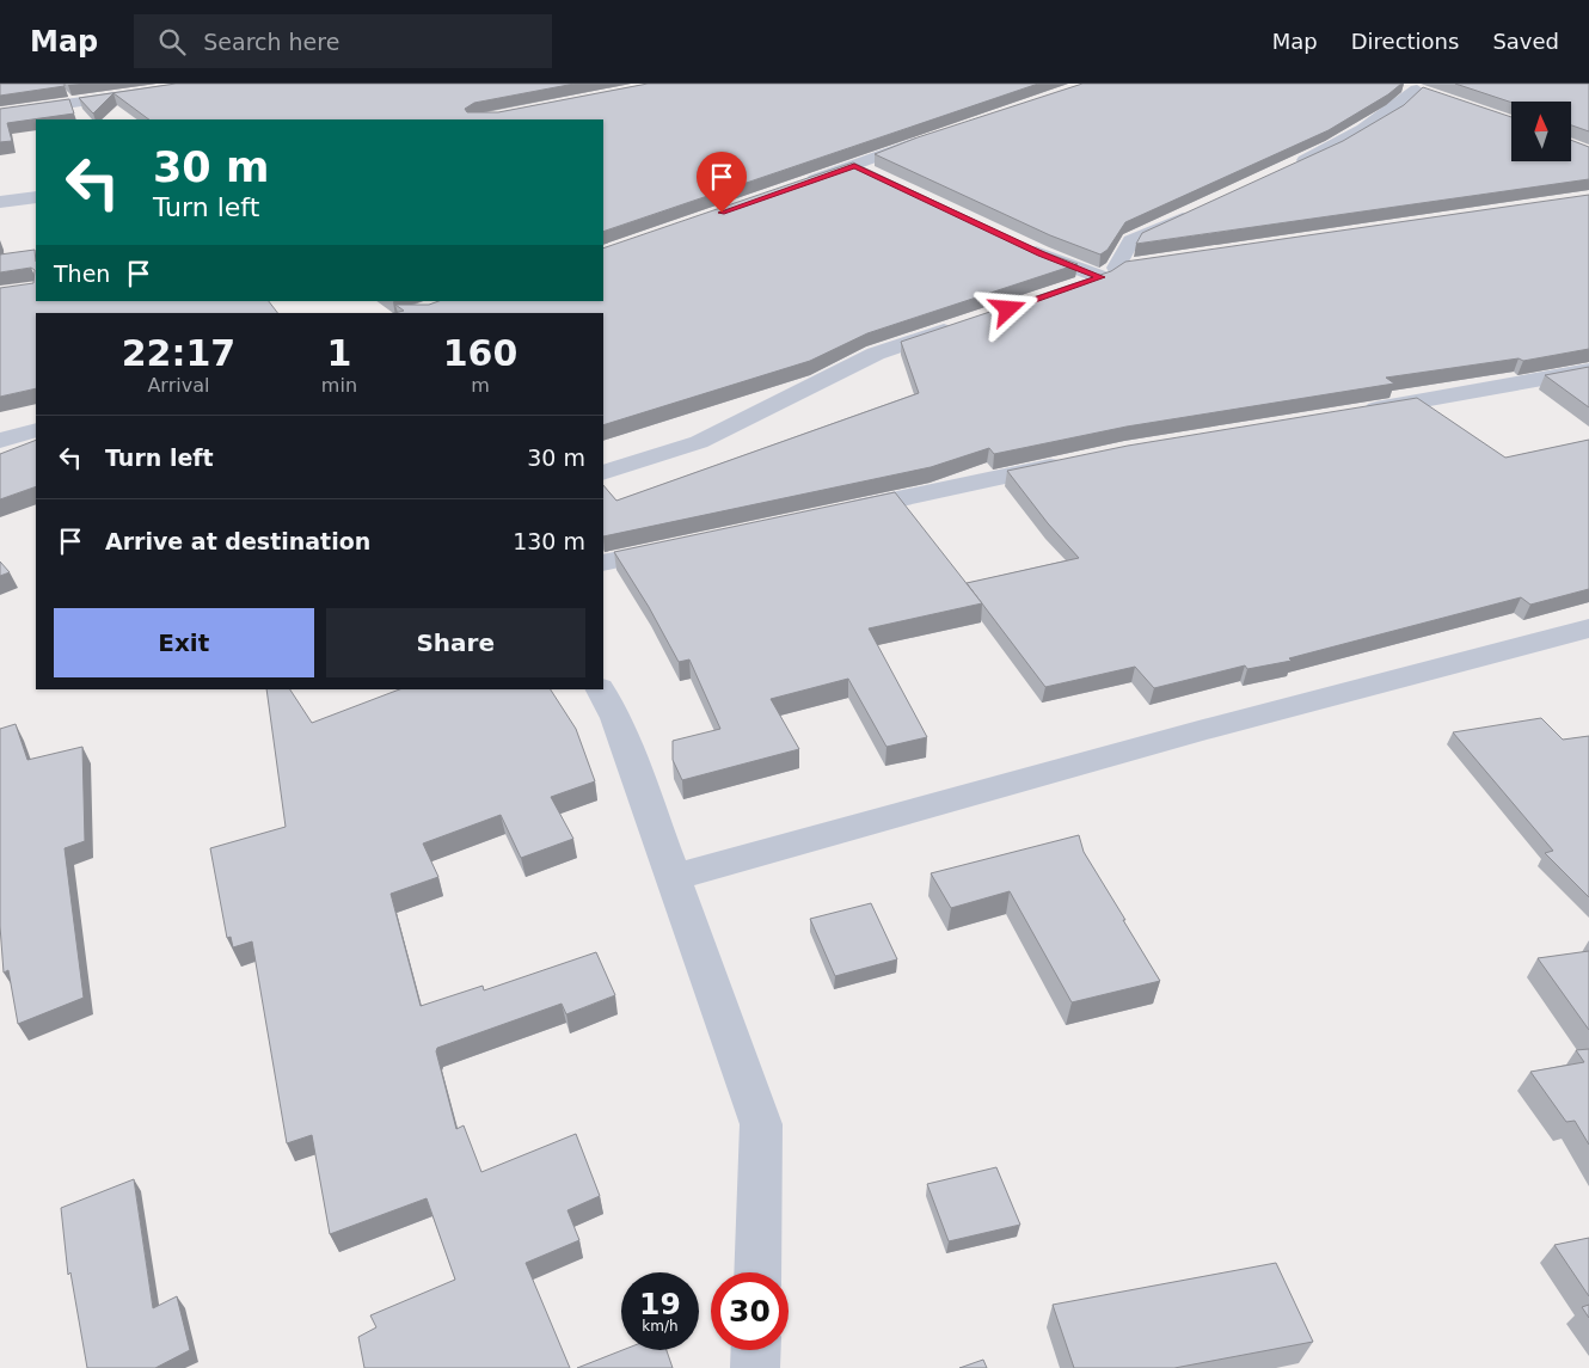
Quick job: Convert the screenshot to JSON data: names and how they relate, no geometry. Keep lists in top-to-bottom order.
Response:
{
  "north": "top",
  "page": {
    "header": "Map",
    "search": "Search here",
    "nav": ["Map", "Directions", "Saved"],
    "turn": ["30 m", "Turn left"],
    "then": "Then",
    "eta": [
      "22:17",
      "Arrival",
      "1",
      "min",
      "160",
      "m"
    ],
    "list": [
      {
        "name": "Turn left",
        "value": "30 m"
      },
      {
        "name": "Arrive at destination",
        "value": "130 m"
      }
    ],
    "buttons": ["Exit", "Share"],
    "speed": "19 km/h",
    "limit": "30"
  }
}
